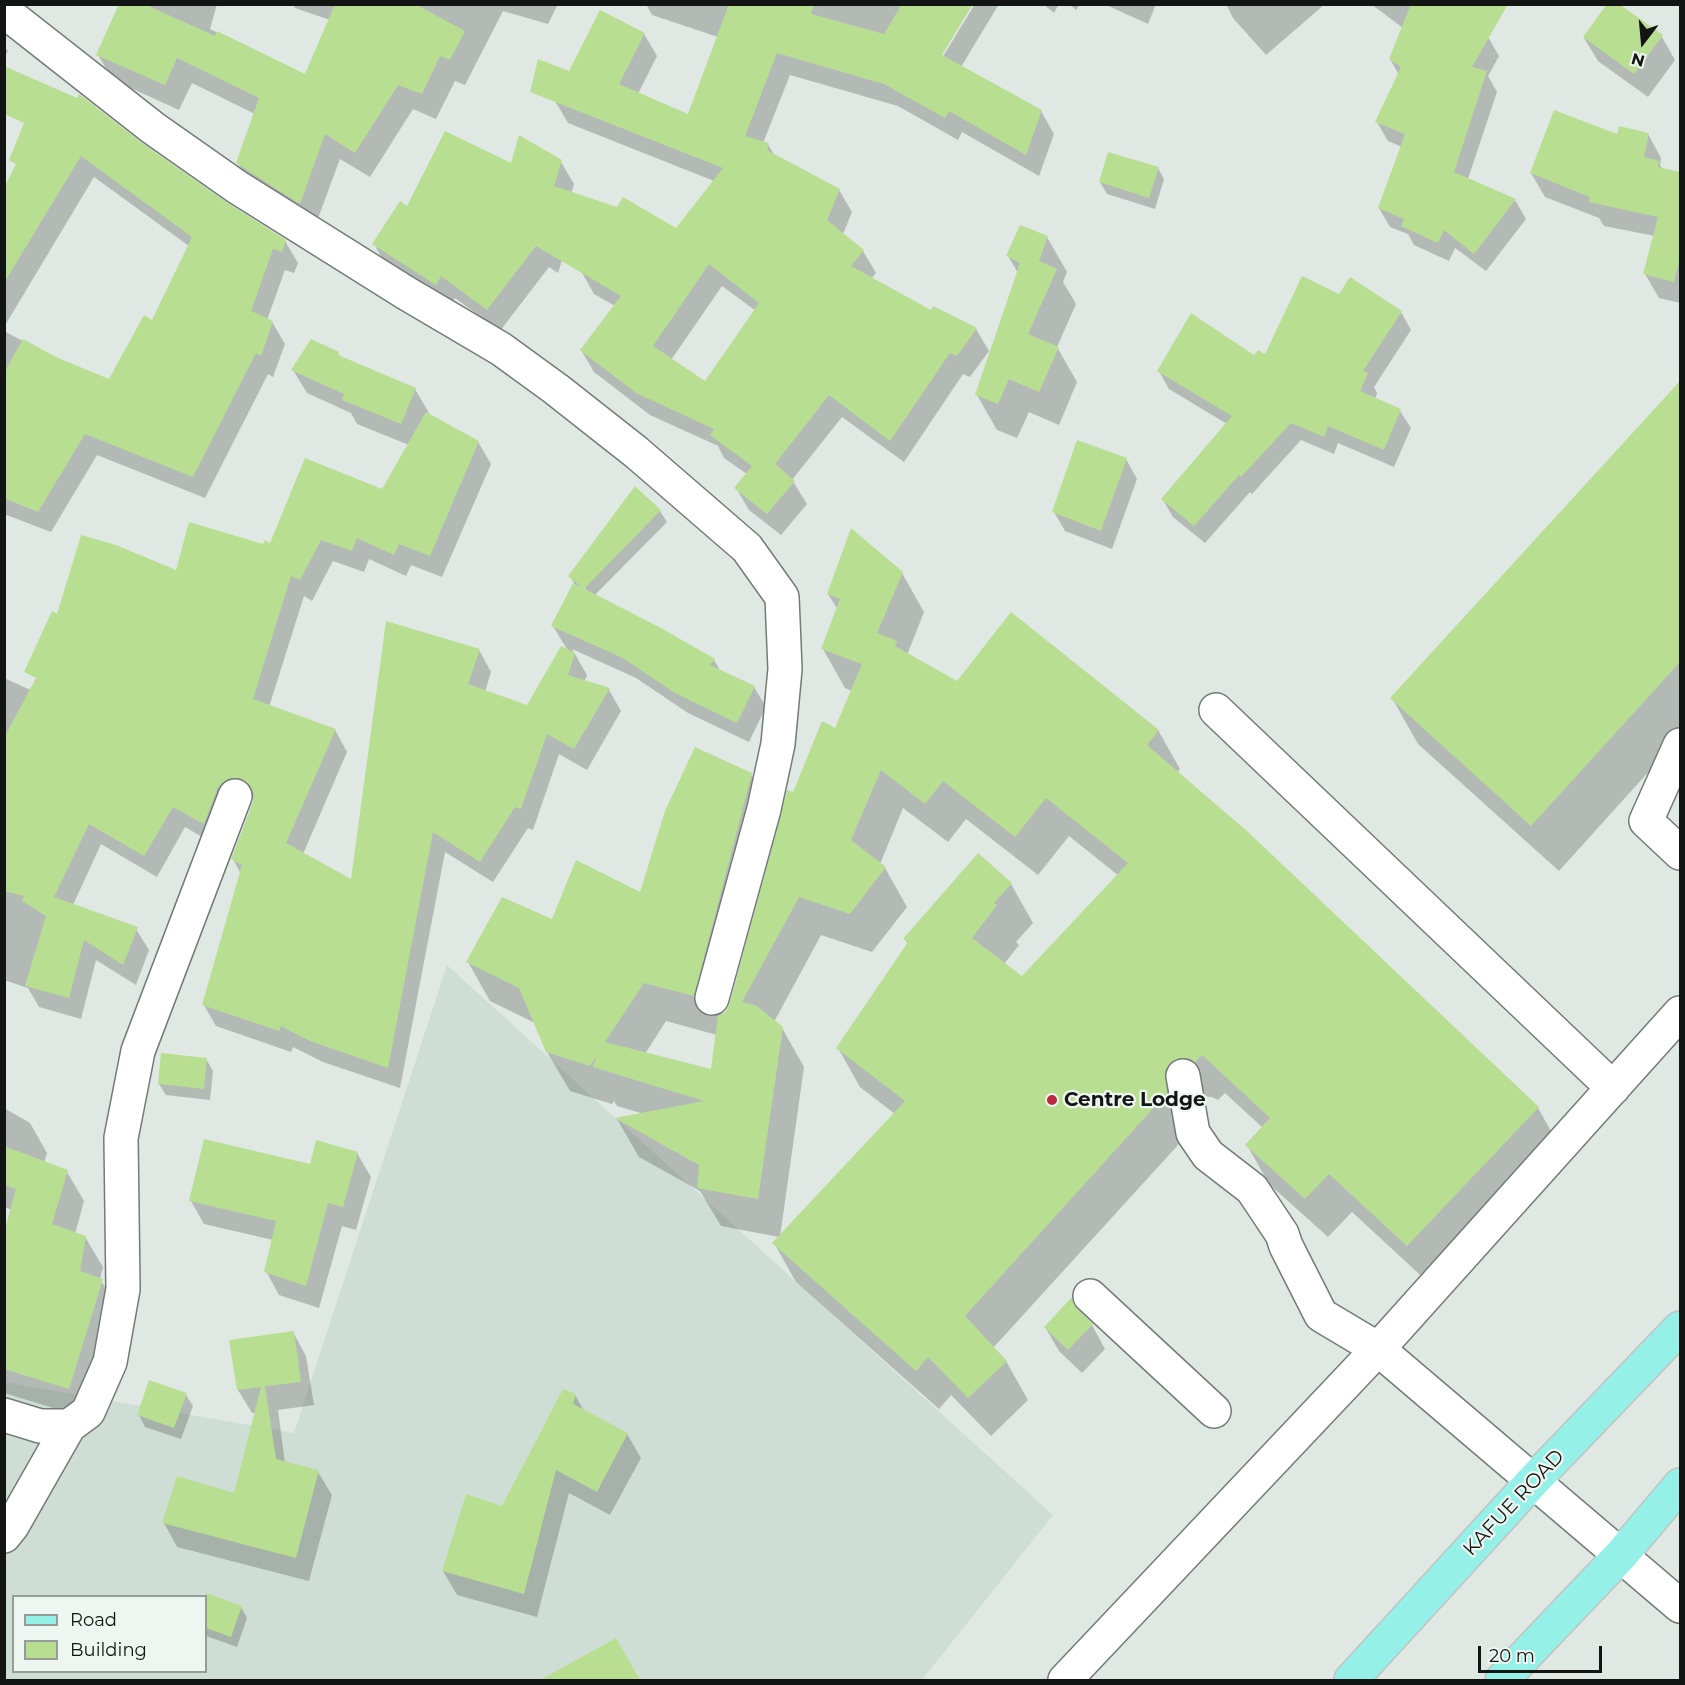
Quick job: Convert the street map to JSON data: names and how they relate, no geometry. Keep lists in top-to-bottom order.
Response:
{
  "streets": {
    "main road": ["KAFUE ROAD"]
  },
  "places": ["Centre Lodge"],
  "legend": ["Road", "Building"],
  "scale_bar": "20 m",
  "north": "bottom"
}
